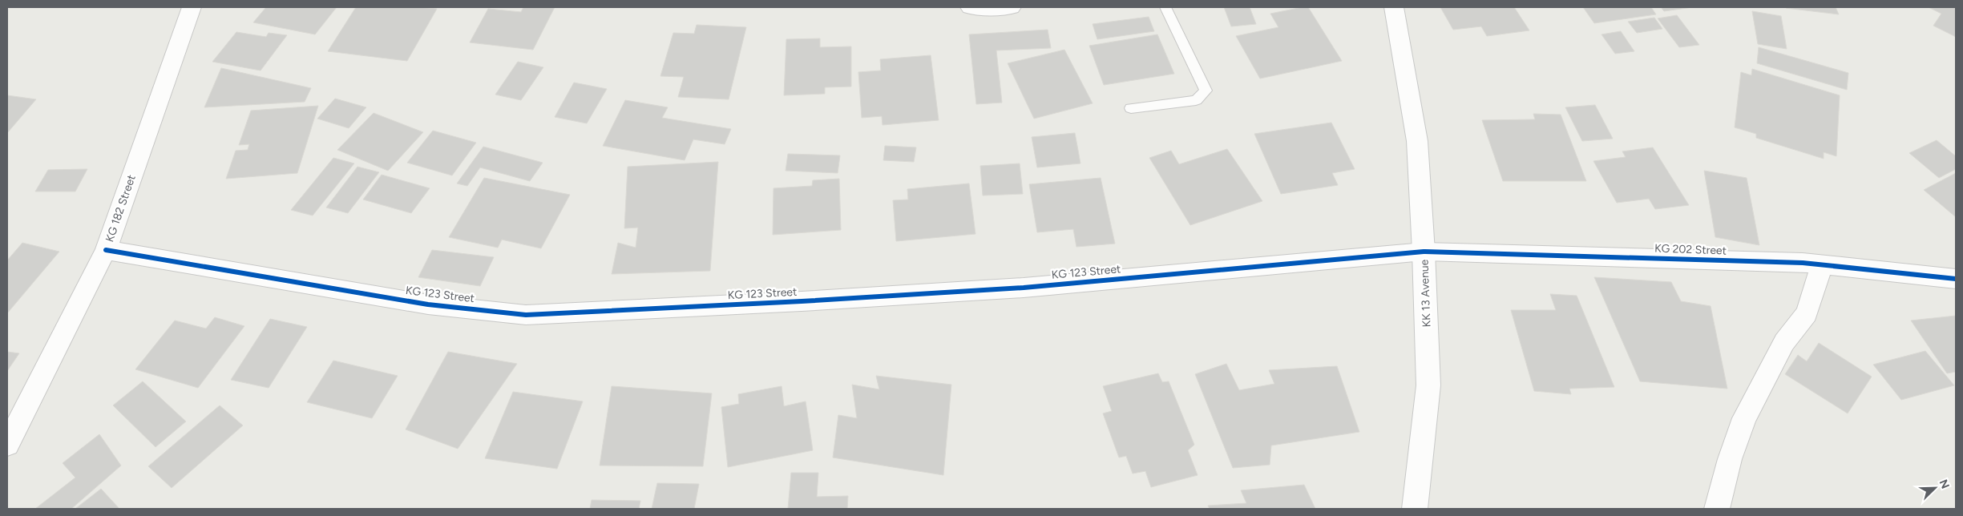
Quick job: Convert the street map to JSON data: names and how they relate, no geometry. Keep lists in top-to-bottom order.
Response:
{
  "streets": {
    "street": [
      "KG 182 Street",
      "KG 202 Street",
      "KG 123 Street",
      "KK 13 Avenue"
    ]
  },
  "crossings": [
    ["KG 182 Street", "KG 123 Street"],
    ["KG 202 Street", "KG 123 Street"],
    ["KG 202 Street", "KK 13 Avenue"],
    ["KG 123 Street", "KK 13 Avenue"]
  ],
  "north": "top right"
}
